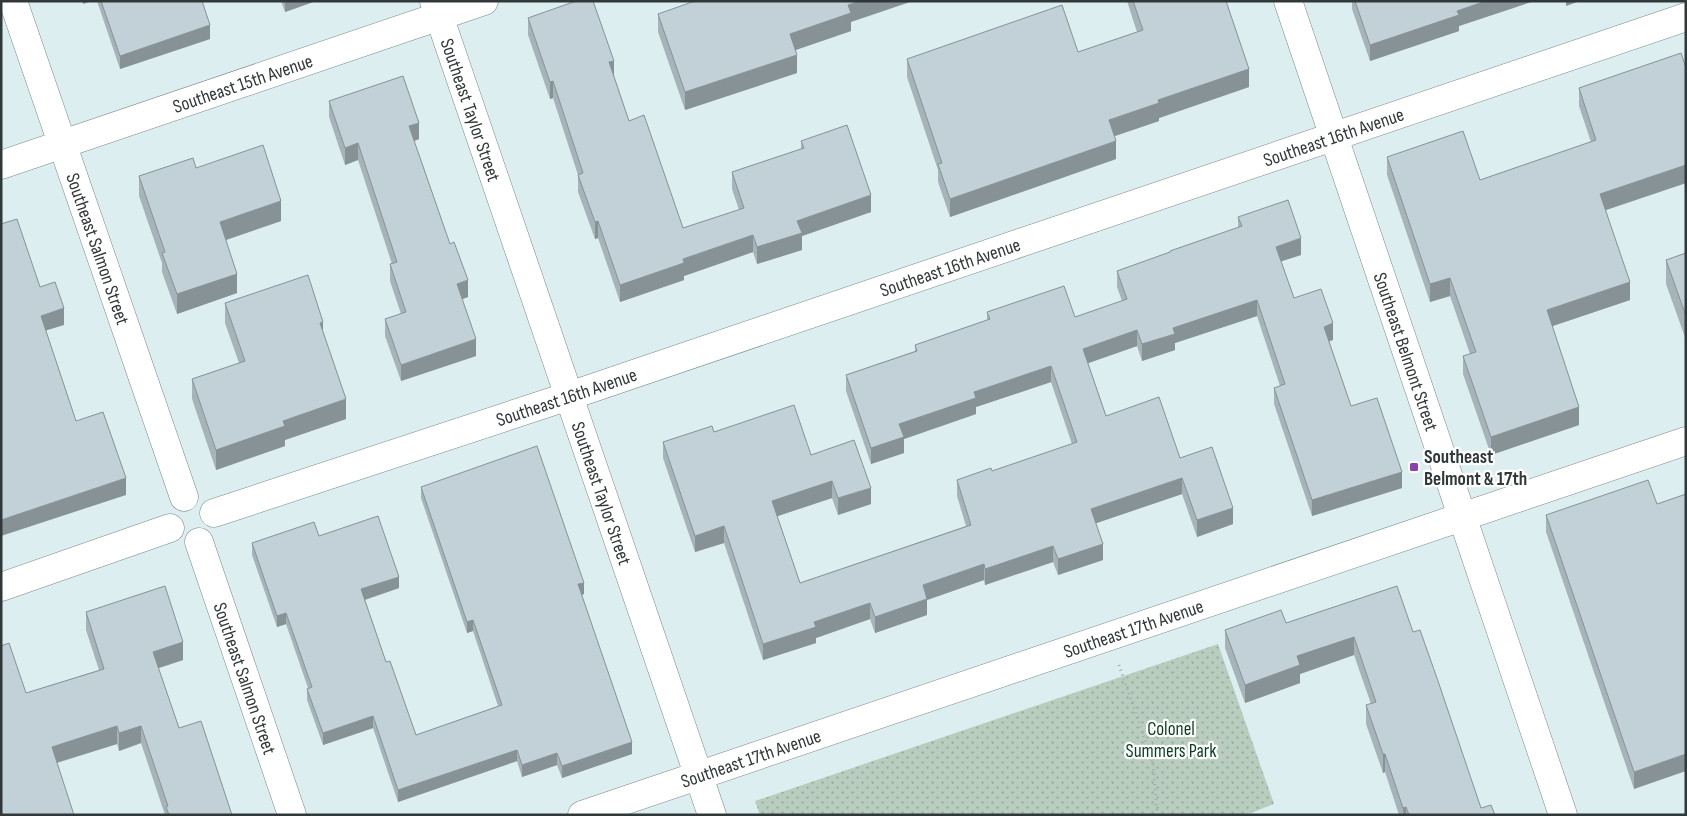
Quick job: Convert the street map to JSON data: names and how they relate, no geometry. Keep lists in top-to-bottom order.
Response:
{
  "streets": {
    "street": [
      "Southeast 15th Avenue",
      "Southeast Taylor Street",
      "Southeast 16th Avenue",
      "Southeast Salmon Street",
      "Southeast Belmont Street",
      "Southeast 17th Avenue"
    ]
  },
  "crossings": [
    ["Southeast 15th Avenue", "Southeast Taylor Street"],
    ["Southeast 15th Avenue", "Southeast Salmon Street"],
    ["Southeast Taylor Street", "Southeast 16th Avenue"],
    ["Southeast Taylor Street", "Southeast 17th Avenue"],
    ["Southeast 16th Avenue", "Southeast Salmon Street"],
    ["Southeast 16th Avenue", "Southeast Belmont Street"],
    ["Southeast Belmont Street", "Southeast 17th Avenue"]
  ],
  "parks": ["Colonel Summers Park"],
  "places": {
    "transit": ["Southeast Belmont & 17th"]
  }
}
